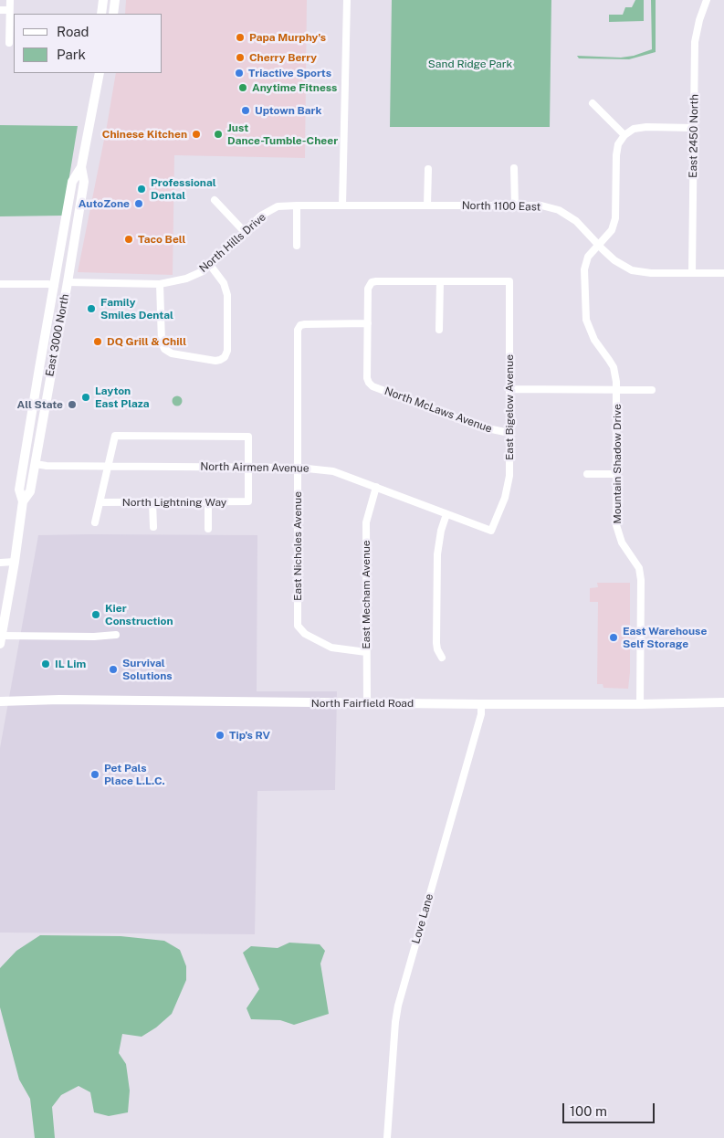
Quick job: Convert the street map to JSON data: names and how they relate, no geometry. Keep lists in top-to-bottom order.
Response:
{
  "streets": {
    "main road": ["East 3000 North", "North Fairfield Road"],
    "street": [
      "East 2450 North",
      "North 1100 East",
      "North Hills Drive",
      "East Bigelow Avenue",
      "North McLaws Avenue",
      "Mountain Shadow Drive",
      "North Airmen Avenue",
      "North Lightning Way",
      "East Nicholes Avenue",
      "East Mecham Avenue",
      "Love Lane"
    ]
  },
  "crossings": [
    ["East 2450 North", "North 1100 East"],
    ["North 1100 East", "North Hills Drive"],
    ["North 1100 East", "Mountain Shadow Drive"],
    ["North Hills Drive", "East 3000 North"],
    ["East 3000 North", "North Airmen Avenue"],
    ["East Bigelow Avenue", "North McLaws Avenue"],
    ["East Bigelow Avenue", "North Airmen Avenue"],
    ["North McLaws Avenue", "East Nicholes Avenue"],
    ["Mountain Shadow Drive", "North Fairfield Road"],
    ["North Airmen Avenue", "North Lightning Way"],
    ["North Airmen Avenue", "East Nicholes Avenue"],
    ["North Airmen Avenue", "East Mecham Avenue"],
    ["East Nicholes Avenue", "East Mecham Avenue"],
    ["East Mecham Avenue", "North Fairfield Road"],
    ["North Fairfield Road", "Love Lane"]
  ],
  "parks": ["Sand Ridge Park"],
  "places": [
    "Papa Murphy's",
    "Cherry Berry",
    "Triactive Sports",
    "Anytime Fitness",
    "Uptown Bark",
    "Chinese Kitchen",
    "Just Dance-Tumble-Cheer",
    "Professional Dental",
    "AutoZone",
    "Taco Bell",
    "Family Smiles Dental",
    "DQ Grill & Chill",
    "Layton East Plaza",
    "All State",
    "Kier Construction",
    "East Warehouse Self Storage",
    "IL Lim",
    "Survival Solutions",
    "Tip's RV",
    "Pet Pals Place L.L.C."
  ],
  "legend": ["Road", "Park"],
  "scale_bar": "100 m"
}
